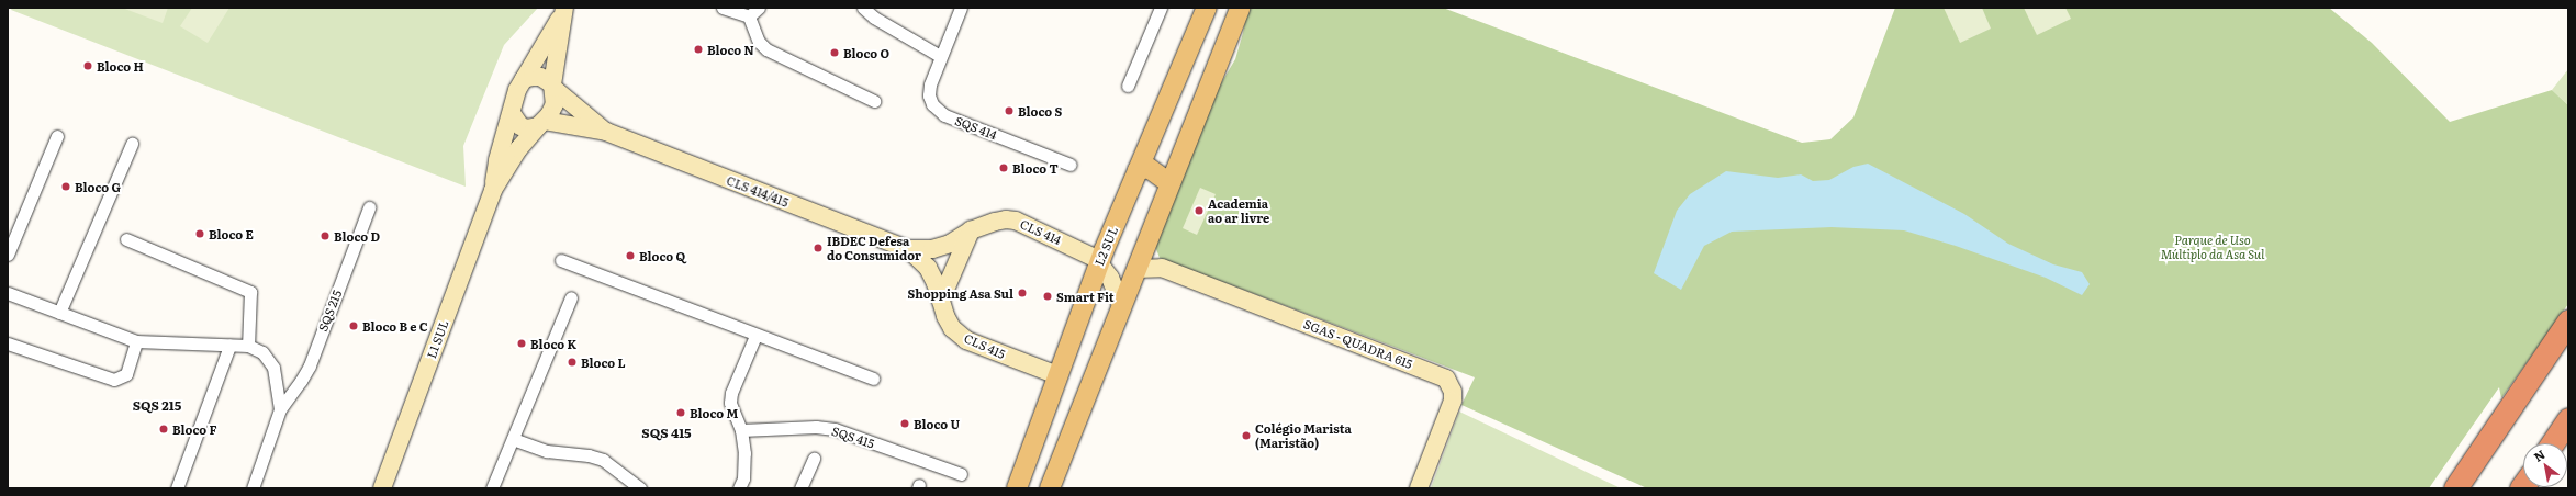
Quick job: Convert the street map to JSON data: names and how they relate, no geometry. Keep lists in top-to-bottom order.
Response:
{
  "streets": {
    "main road": ["L2 SUL"],
    "street": [
      "SQS 414",
      "CLS 414/415",
      "CLS 414",
      "SQS 215",
      "L1 SUL",
      "SGAS - QUADRA 615",
      "CLS 415",
      "SQS 415"
    ]
  },
  "crossings": [
    ["CLS 414/415", "CLS 414"],
    ["CLS 414/415", "L1 SUL"],
    ["CLS 414/415", "CLS 415"],
    ["CLS 414", "L2 SUL"],
    ["CLS 414", "CLS 415"],
    ["L2 SUL", "CLS 415"]
  ],
  "districts": ["SQS 215", "SQS 415"],
  "parks": ["Parque de Uso Múltiplo da Asa Sul"],
  "places": [
    "Bloco N",
    "Bloco O",
    "Bloco H",
    "Bloco S",
    "Bloco T",
    "Bloco G",
    "Academia ao ar livre",
    "Bloco E",
    "Bloco D",
    "IBDEC Defesa do Consumidor",
    "Bloco Q",
    "Shopping Asa Sul",
    "Smart Fit",
    "Bloco B e C",
    "Bloco K",
    "Bloco L",
    "Bloco M",
    "Bloco U",
    "Bloco F",
    "Colégio Marista (Maristão)"
  ],
  "north": "top left"
}
